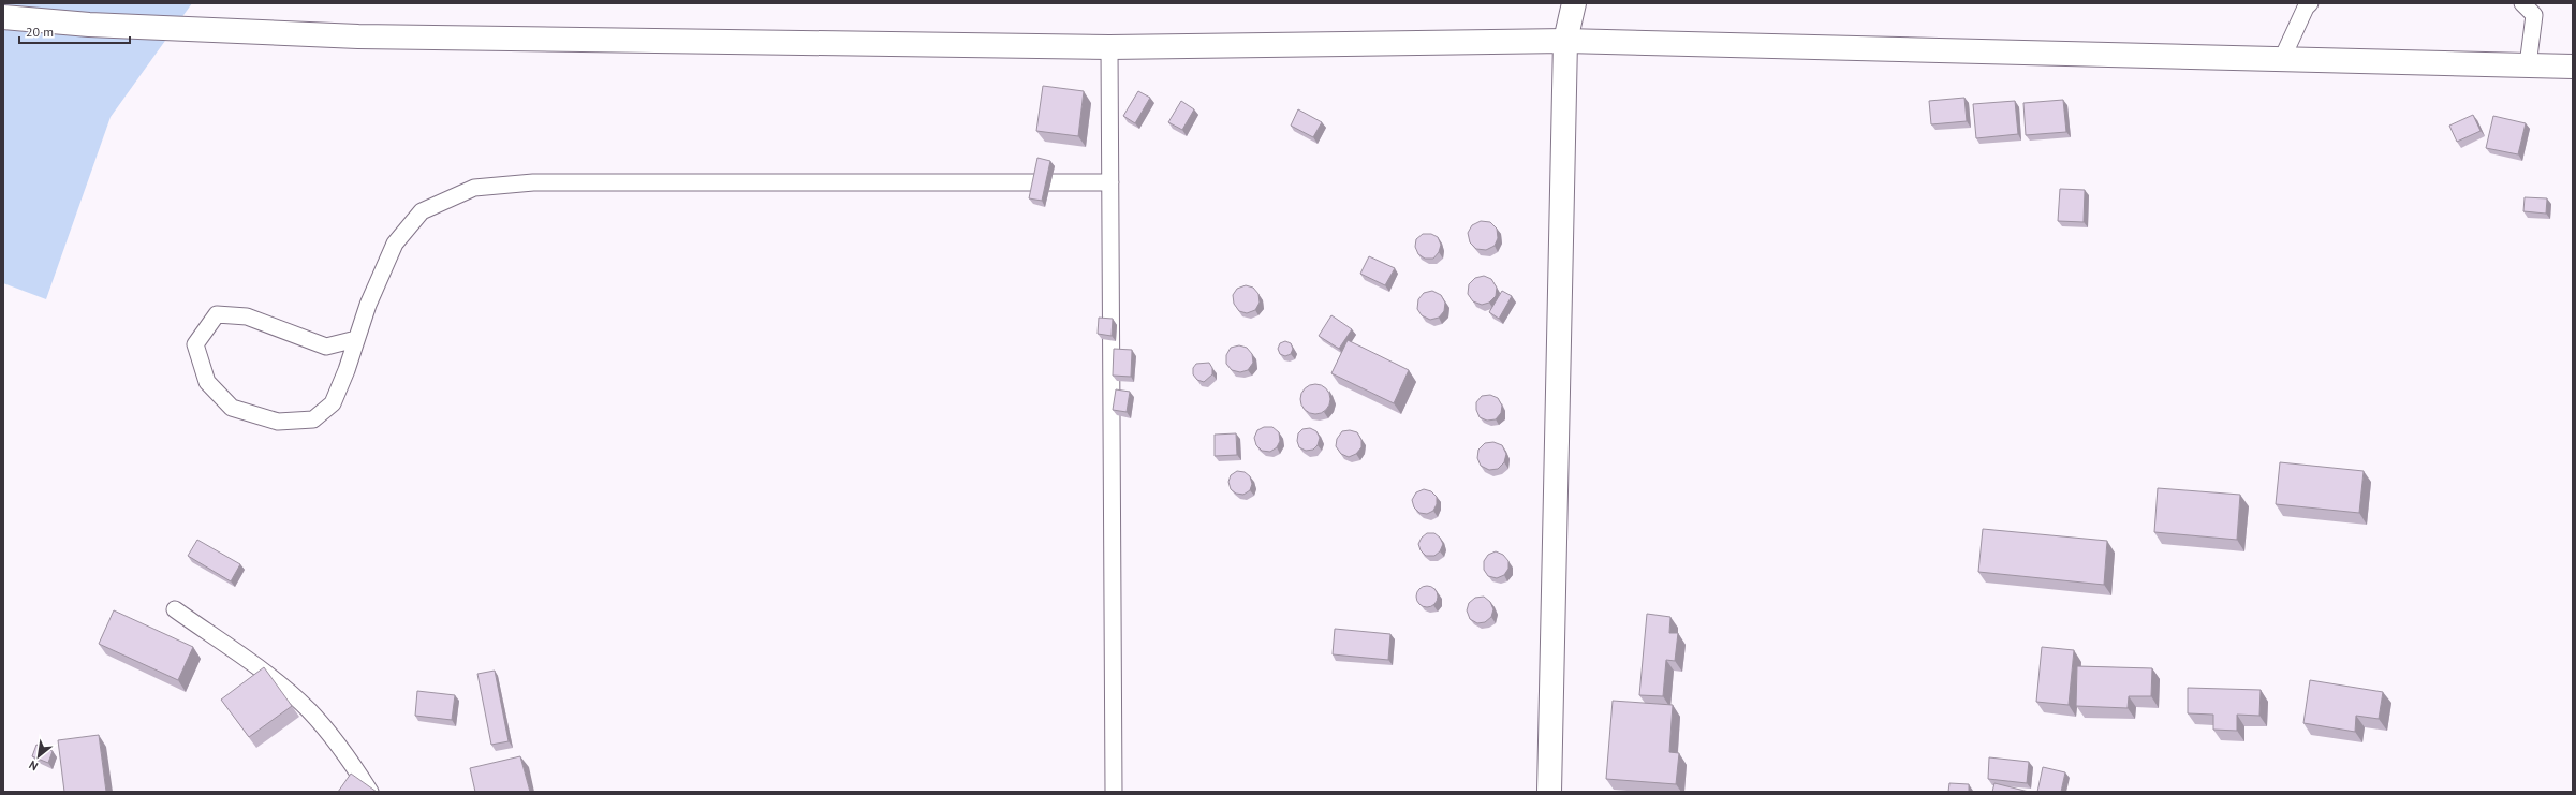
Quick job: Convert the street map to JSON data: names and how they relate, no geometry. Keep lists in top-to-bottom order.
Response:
{
  "scale_bar": "20 m",
  "north": "bottom left"
}
